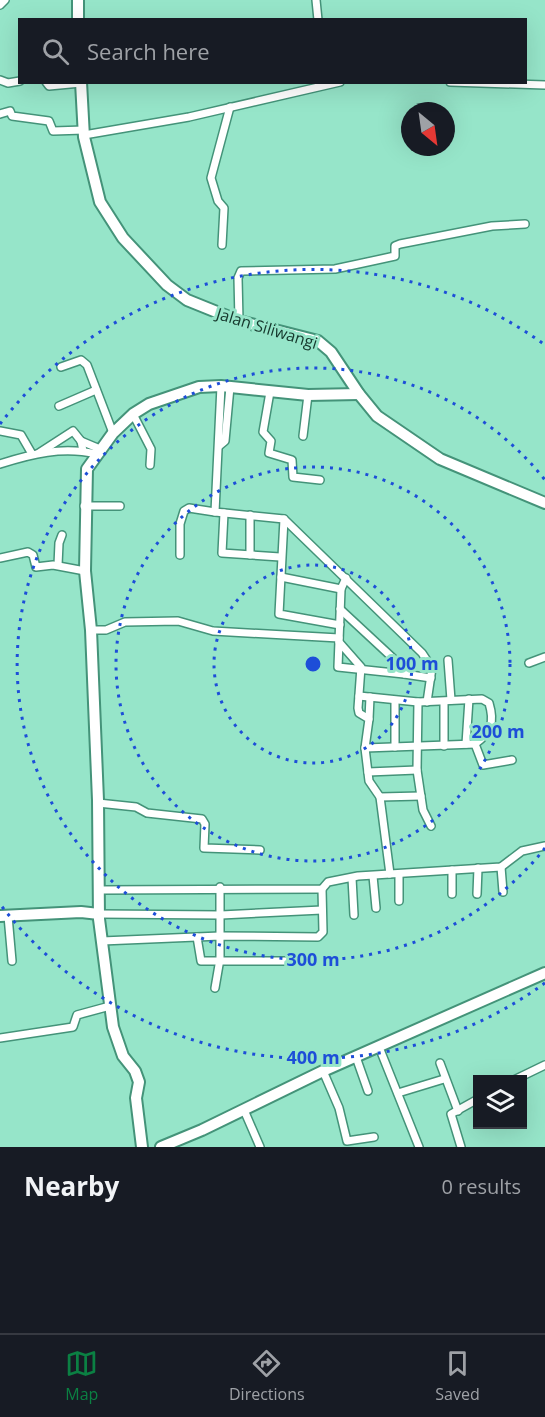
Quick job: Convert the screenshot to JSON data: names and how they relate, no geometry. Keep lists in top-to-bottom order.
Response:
{
  "streets": {
    "main road": ["Jalan Siliwangi"]
  },
  "north": "bottom right",
  "page": {
    "search": "Search here",
    "heading": ["Nearby", "0 results"],
    "nav": ["Map", "Directions", "Saved"]
  },
  "rings": [
    "100 m",
    "200 m",
    "300 m",
    "400 m"
  ]
}
